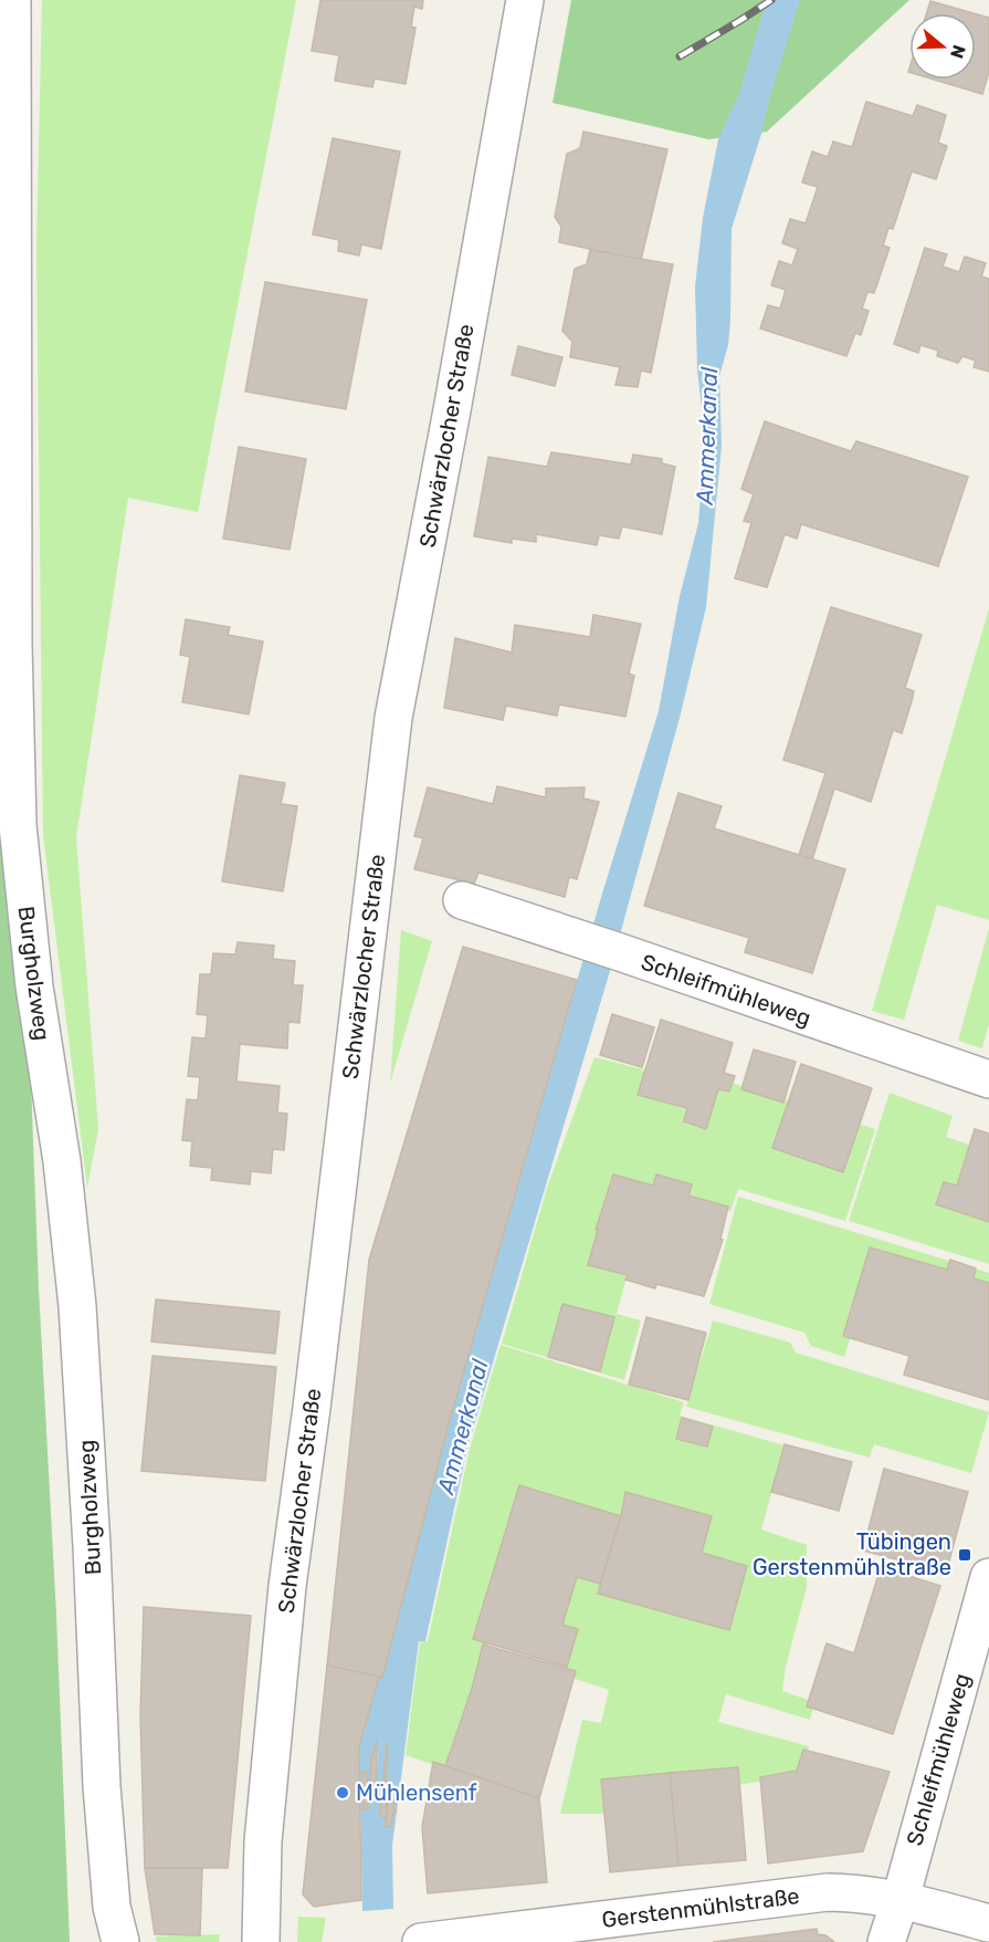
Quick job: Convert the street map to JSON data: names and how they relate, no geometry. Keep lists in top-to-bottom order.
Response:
{
  "streets": {
    "street": [
      "Schwärzlocher Straße",
      "Burgholzweg",
      "Schleifmühleweg",
      "Gerstenmühlstraße"
    ]
  },
  "crossings": [
    ["Schleifmühleweg", "Gerstenmühlstraße"]
  ],
  "water": ["Ammerkanal"],
  "places": {
    "transit": ["Tübingen Gerstenmühlstraße"],
    "other": ["Mühlensenf"]
  },
  "north": "right"
}
